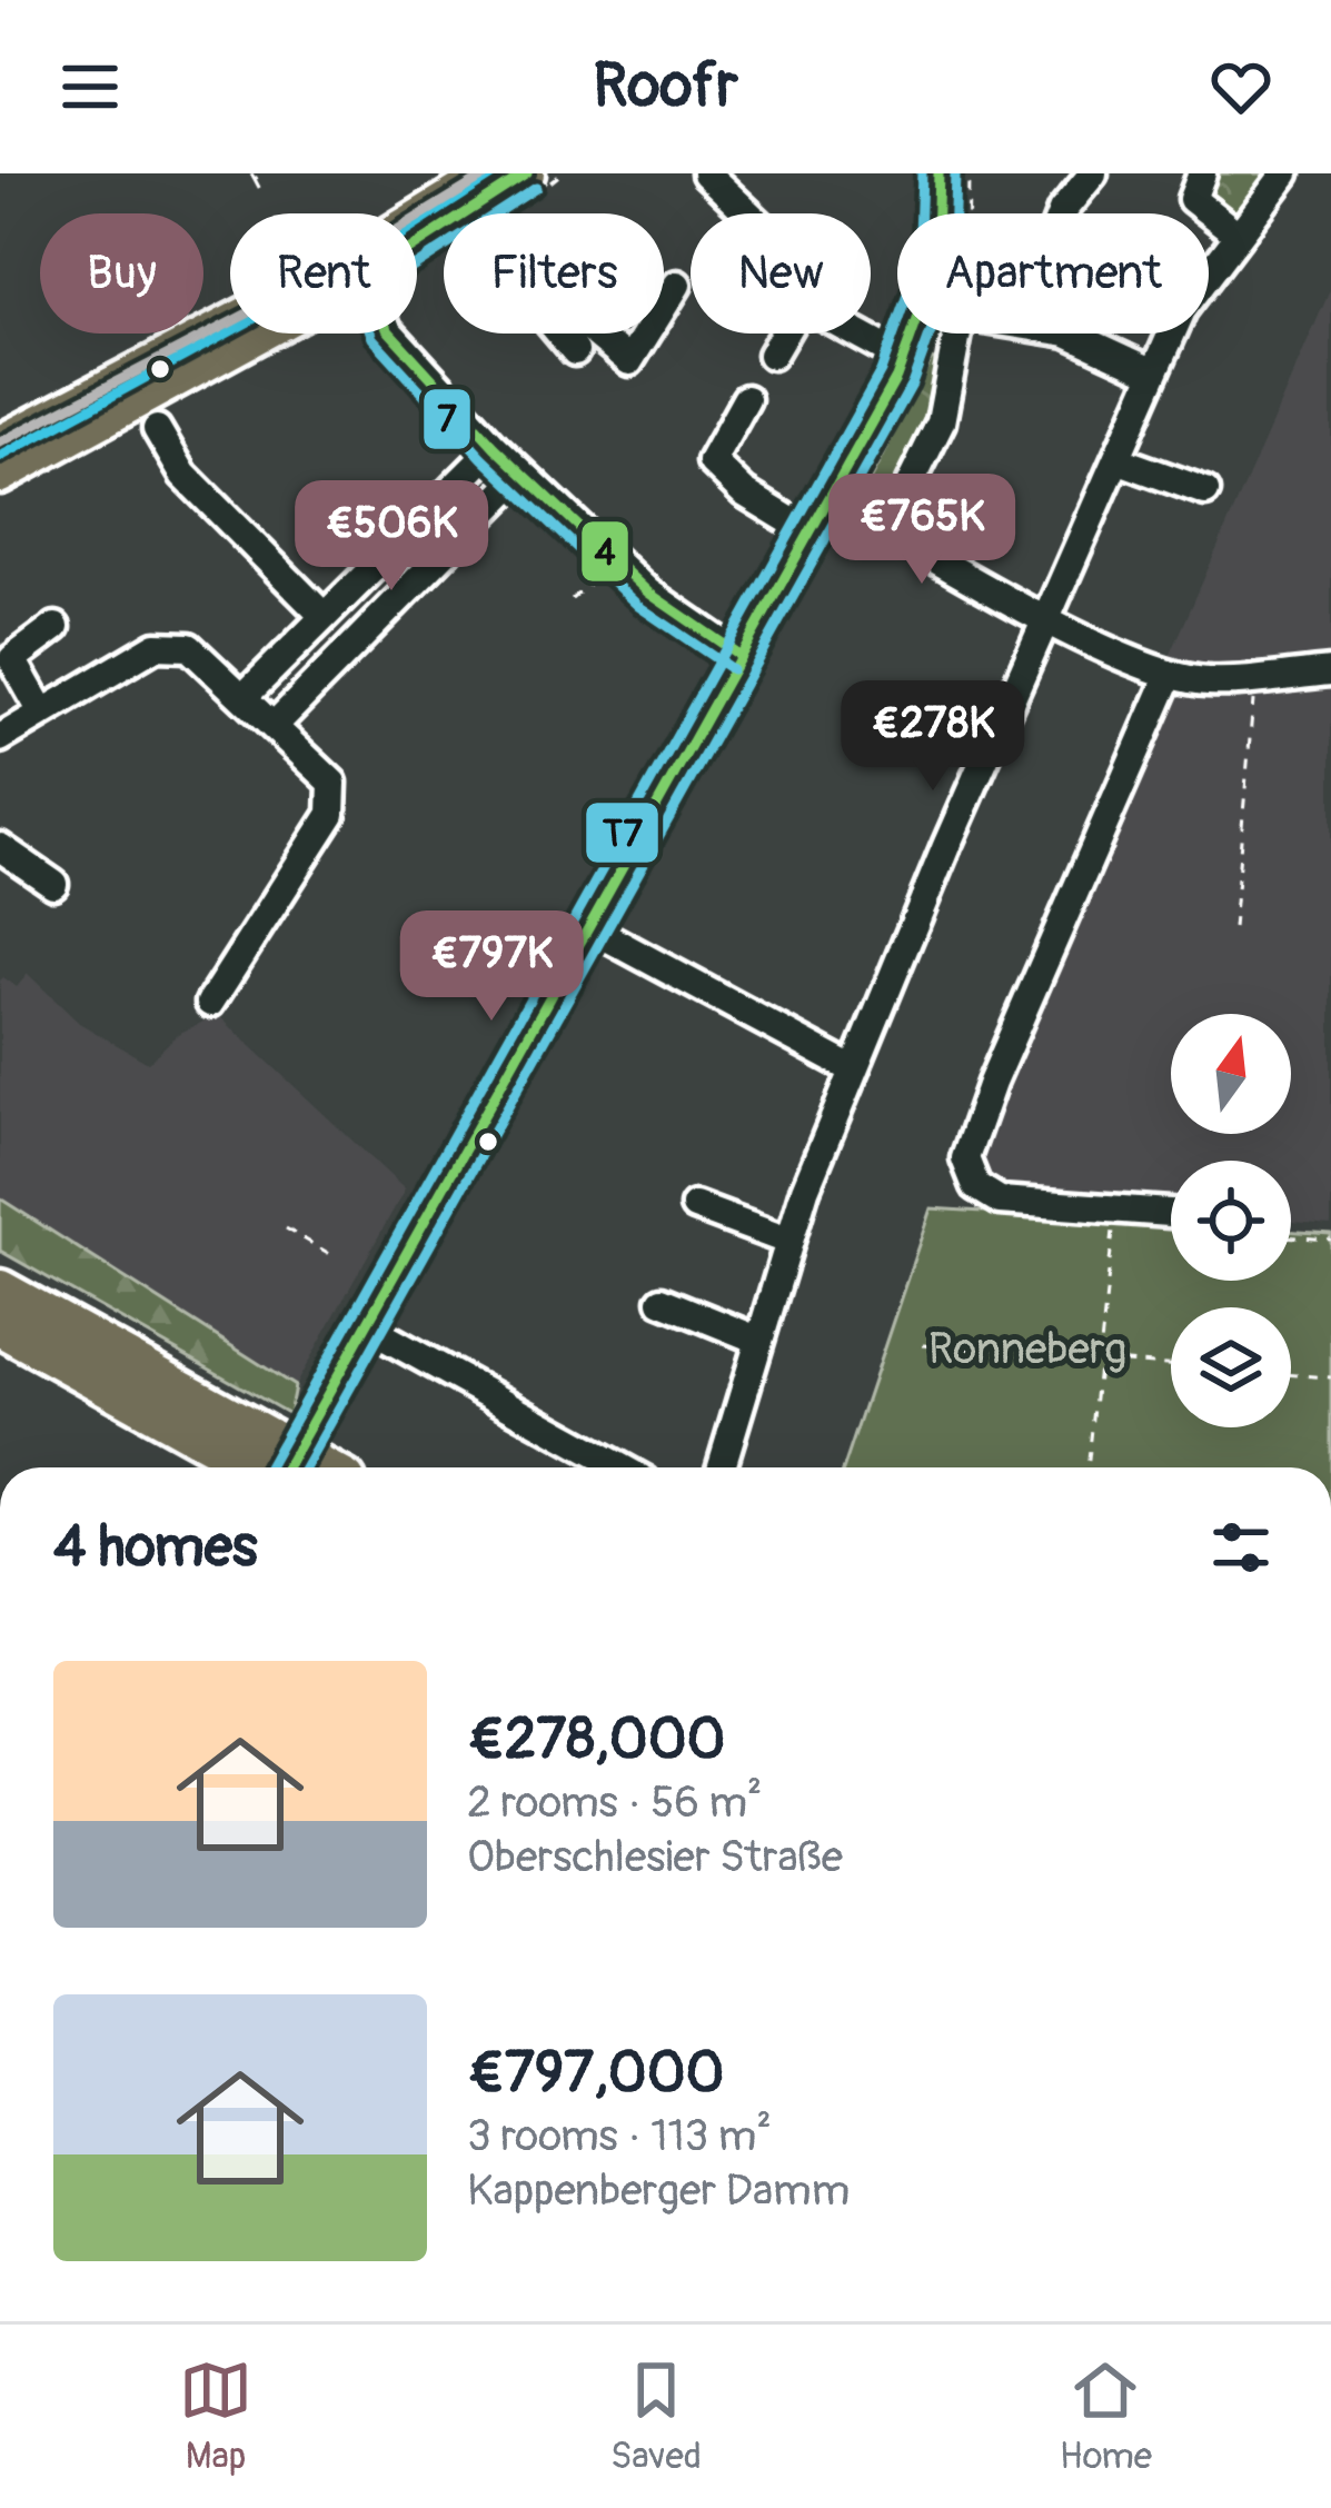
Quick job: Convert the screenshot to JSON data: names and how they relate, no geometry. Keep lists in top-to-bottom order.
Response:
{
  "parks": ["Ronneberg"],
  "lines": ["transit line 4", "transit line T7", "transit line 7"],
  "north": "top",
  "page": {
    "header": "Roofr",
    "chip": [
      "Buy",
      "Rent",
      "Filters",
      "New",
      "Apartment"
    ],
    "price": [
      "€765K",
      "€506K",
      "€278K",
      "€797K"
    ],
    "heading": "4 homes",
    "list": [
      {
        "name": "€278,000",
        "note": "2 rooms · 56 m² · Oberschlesier Straße"
      },
      {
        "name": "€797,000",
        "note": "3 rooms · 113 m² · Kappenberger Damm"
      }
    ],
    "tabs": ["Map", "Saved", "Home"]
  }
}
